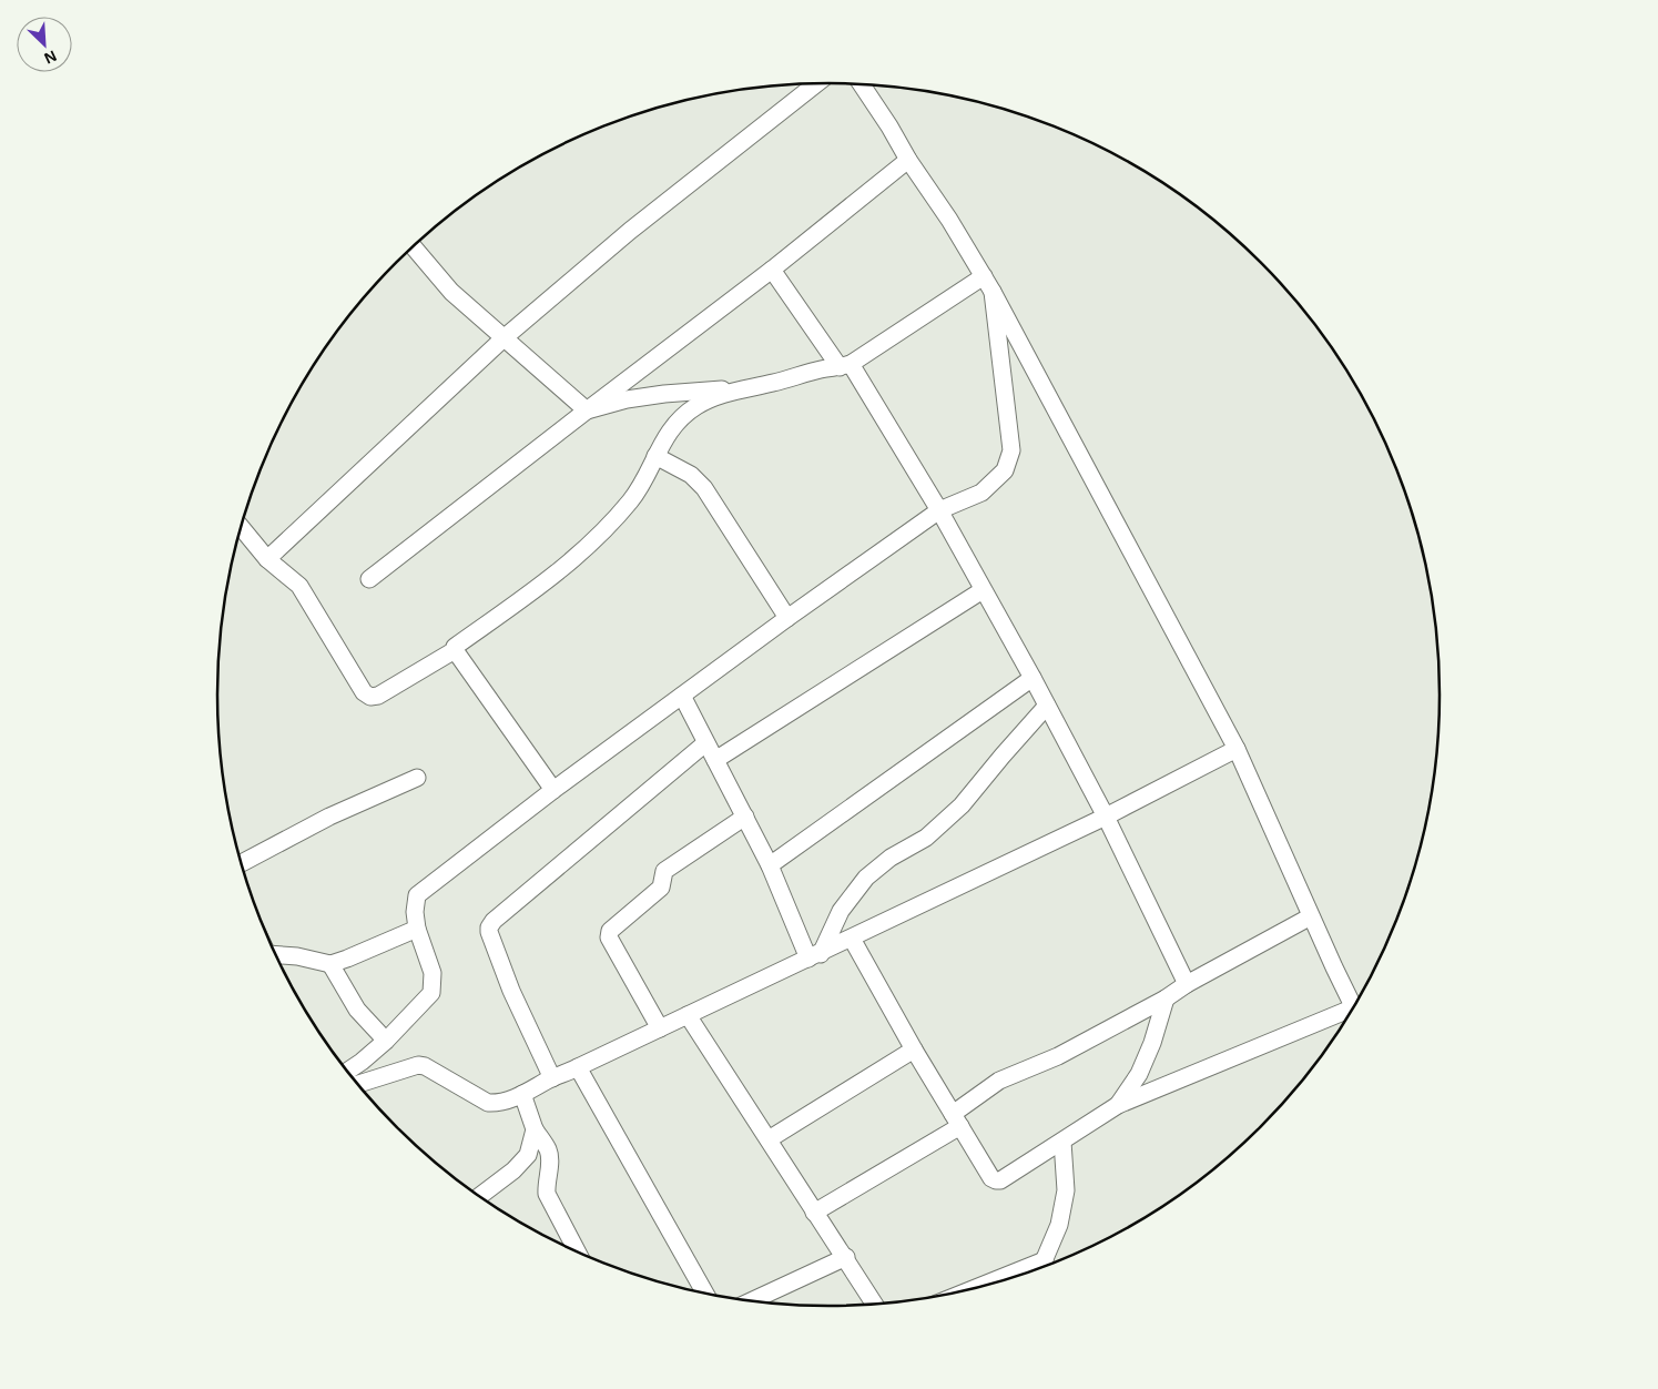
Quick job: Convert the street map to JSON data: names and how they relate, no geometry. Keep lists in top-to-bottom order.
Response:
{
  "north": "bottom right"
}
